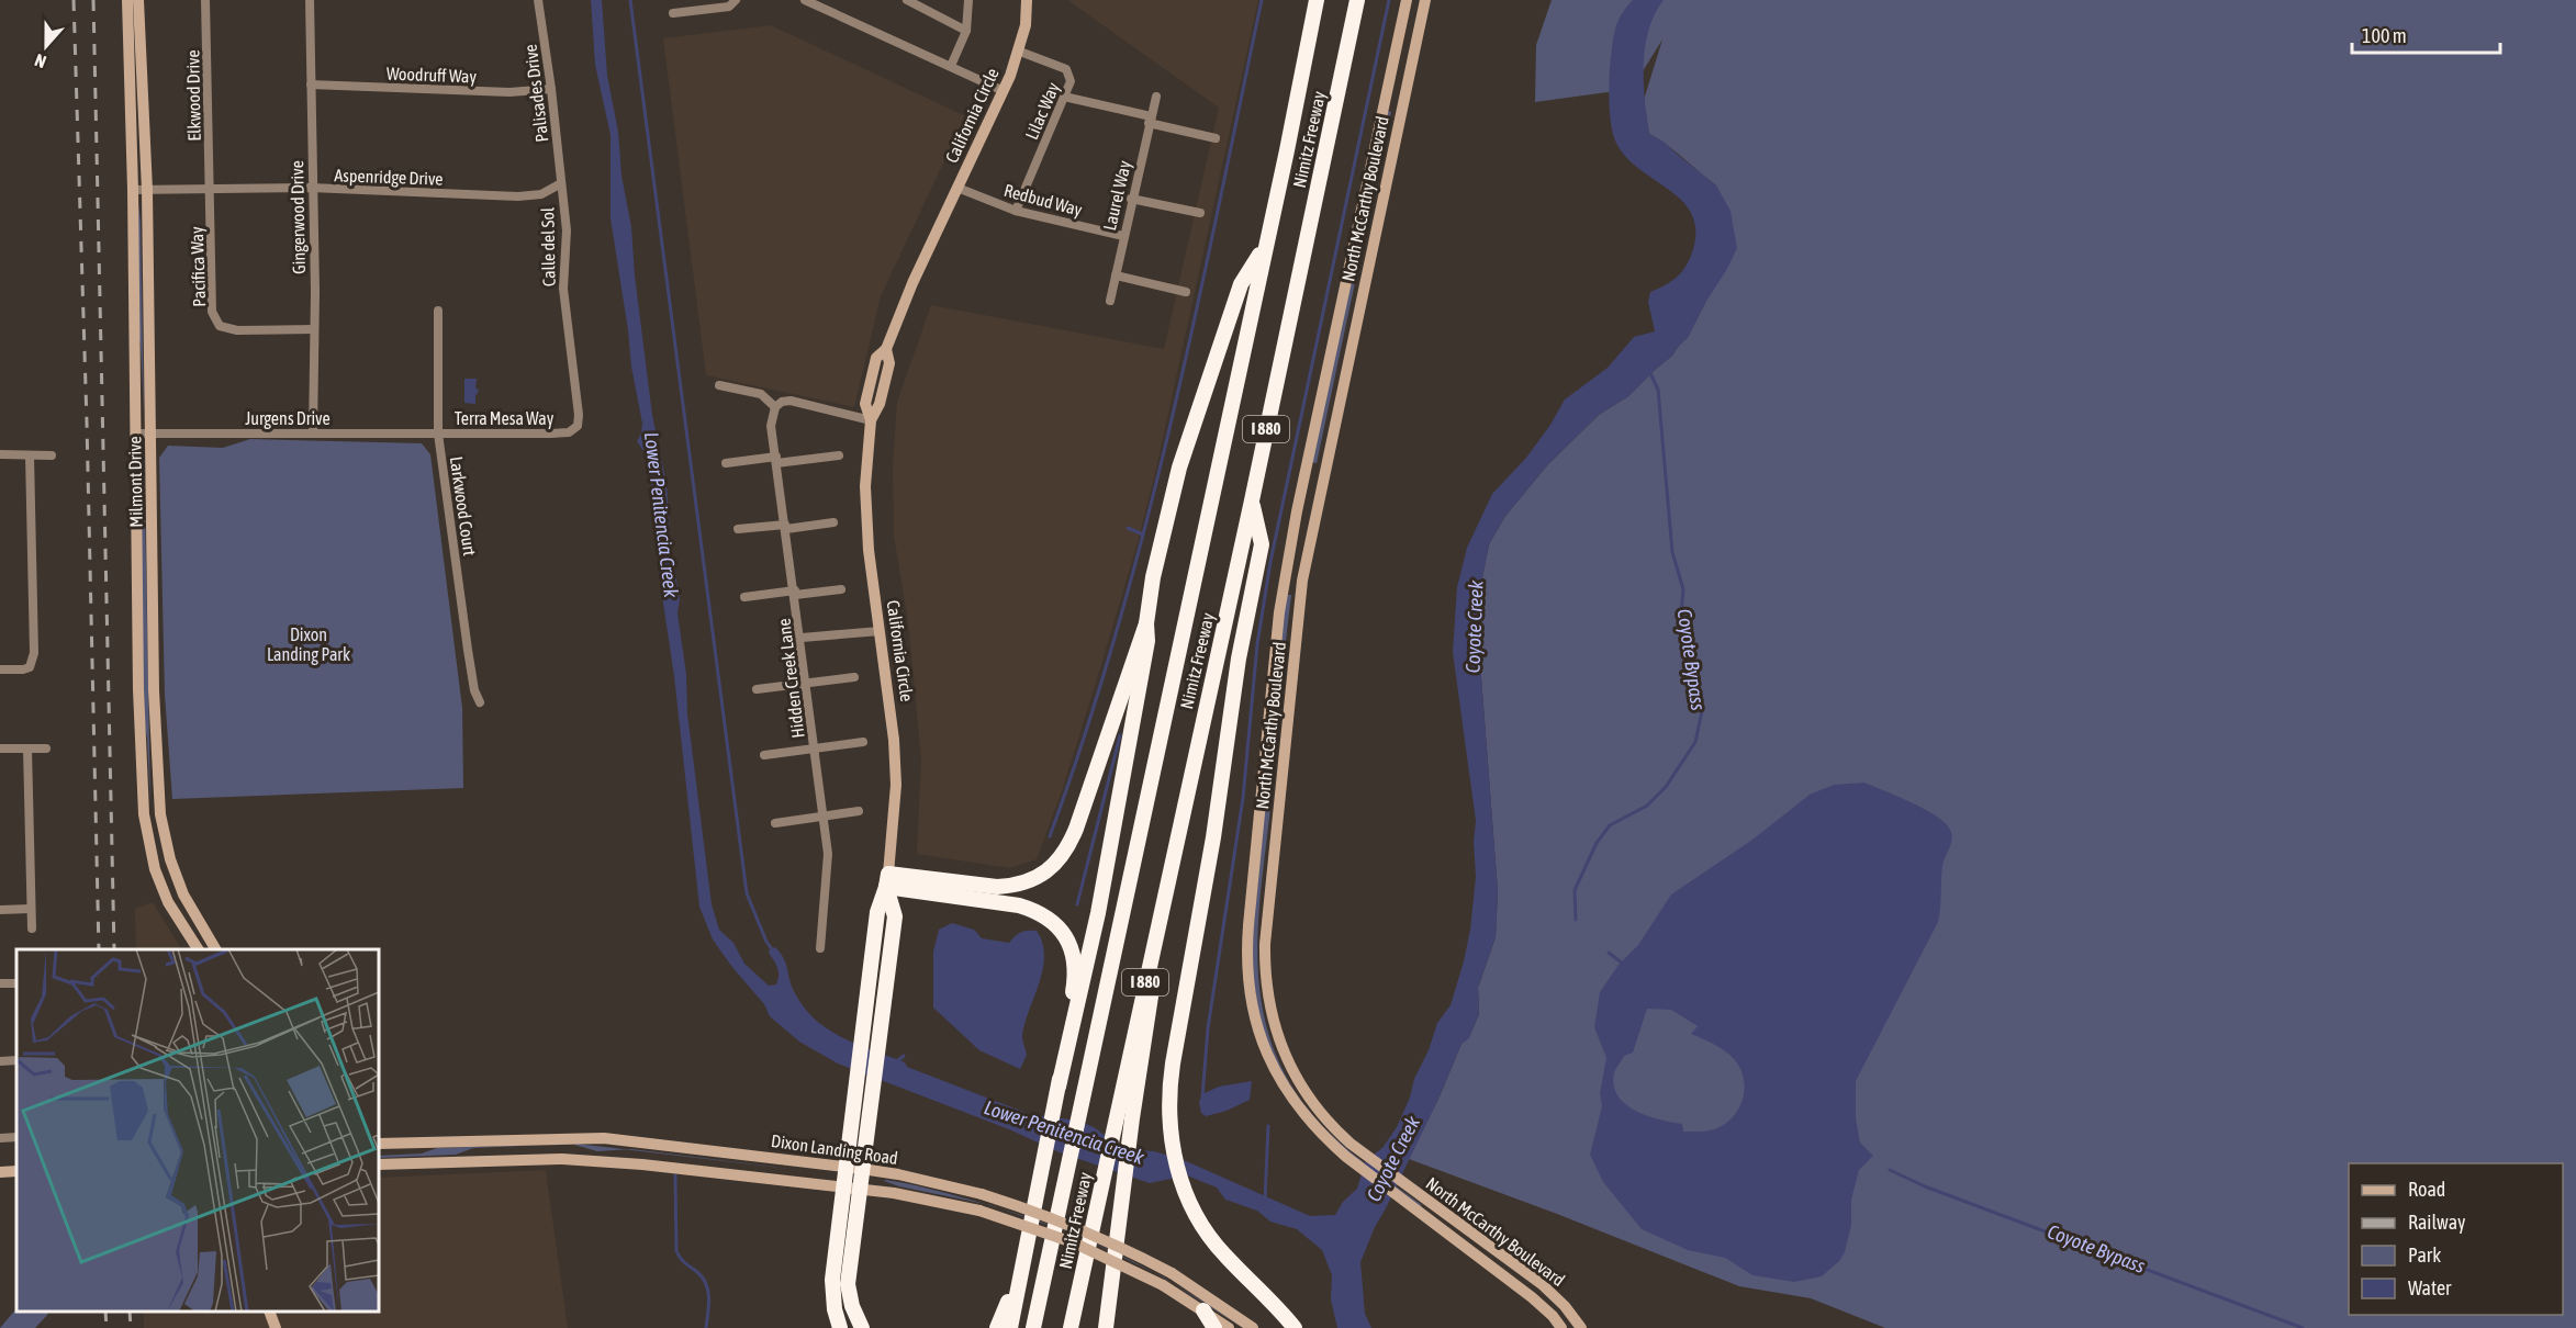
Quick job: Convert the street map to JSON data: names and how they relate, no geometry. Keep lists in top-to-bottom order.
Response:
{
  "streets": {
    "highway": ["California Circle", "Nimitz Freeway", "I 880"],
    "main road": ["North McCarthy Boulevard", "Milmont Drive", "Dixon Landing Road"],
    "street": [
      "Woodruff Way",
      "Palisades Drive",
      "Elkwood Drive",
      "Lilac Way",
      "Aspenridge Drive",
      "Laurel Way",
      "Redbud Way",
      "Gingerwood Drive",
      "Calle del Sol",
      "Pacifica Way",
      "Jurgens Drive",
      "Terra Mesa Way",
      "Larkwood Court",
      "Hidden Creek Lane"
    ]
  },
  "crossings": [
    ["Woodruff Way", "Palisades Drive"],
    ["Woodruff Way", "Gingerwood Drive"],
    ["Palisades Drive", "Aspenridge Drive"],
    ["Palisades Drive", "Calle del Sol"],
    ["Elkwood Drive", "Aspenridge Drive"],
    ["Elkwood Drive", "Pacifica Way"],
    ["Lilac Way", "California Circle"],
    ["Lilac Way", "Redbud Way"],
    ["California Circle", "Redbud Way"],
    ["California Circle", "Dixon Landing Road"],
    ["Aspenridge Drive", "Gingerwood Drive"],
    ["Aspenridge Drive", "Calle del Sol"],
    ["Aspenridge Drive", "Pacifica Way"],
    ["Aspenridge Drive", "Milmont Drive"],
    ["Laurel Way", "Redbud Way"],
    ["Gingerwood Drive", "Pacifica Way"],
    ["Gingerwood Drive", "Jurgens Drive"],
    ["Calle del Sol", "Terra Mesa Way"],
    ["Jurgens Drive", "Terra Mesa Way"],
    ["Jurgens Drive", "Milmont Drive"],
    ["Jurgens Drive", "Larkwood Court"],
    ["Terra Mesa Way", "Larkwood Court"]
  ],
  "water": ["Lower Penitencia Creek", "Coyote Creek", "Coyote Bypass"],
  "parks": ["Dixon Landing Park"],
  "legend": [
    "Road",
    "Railway",
    "Park",
    "Water"
  ],
  "scale_bar": "100 m",
  "north": "bottom"
}
